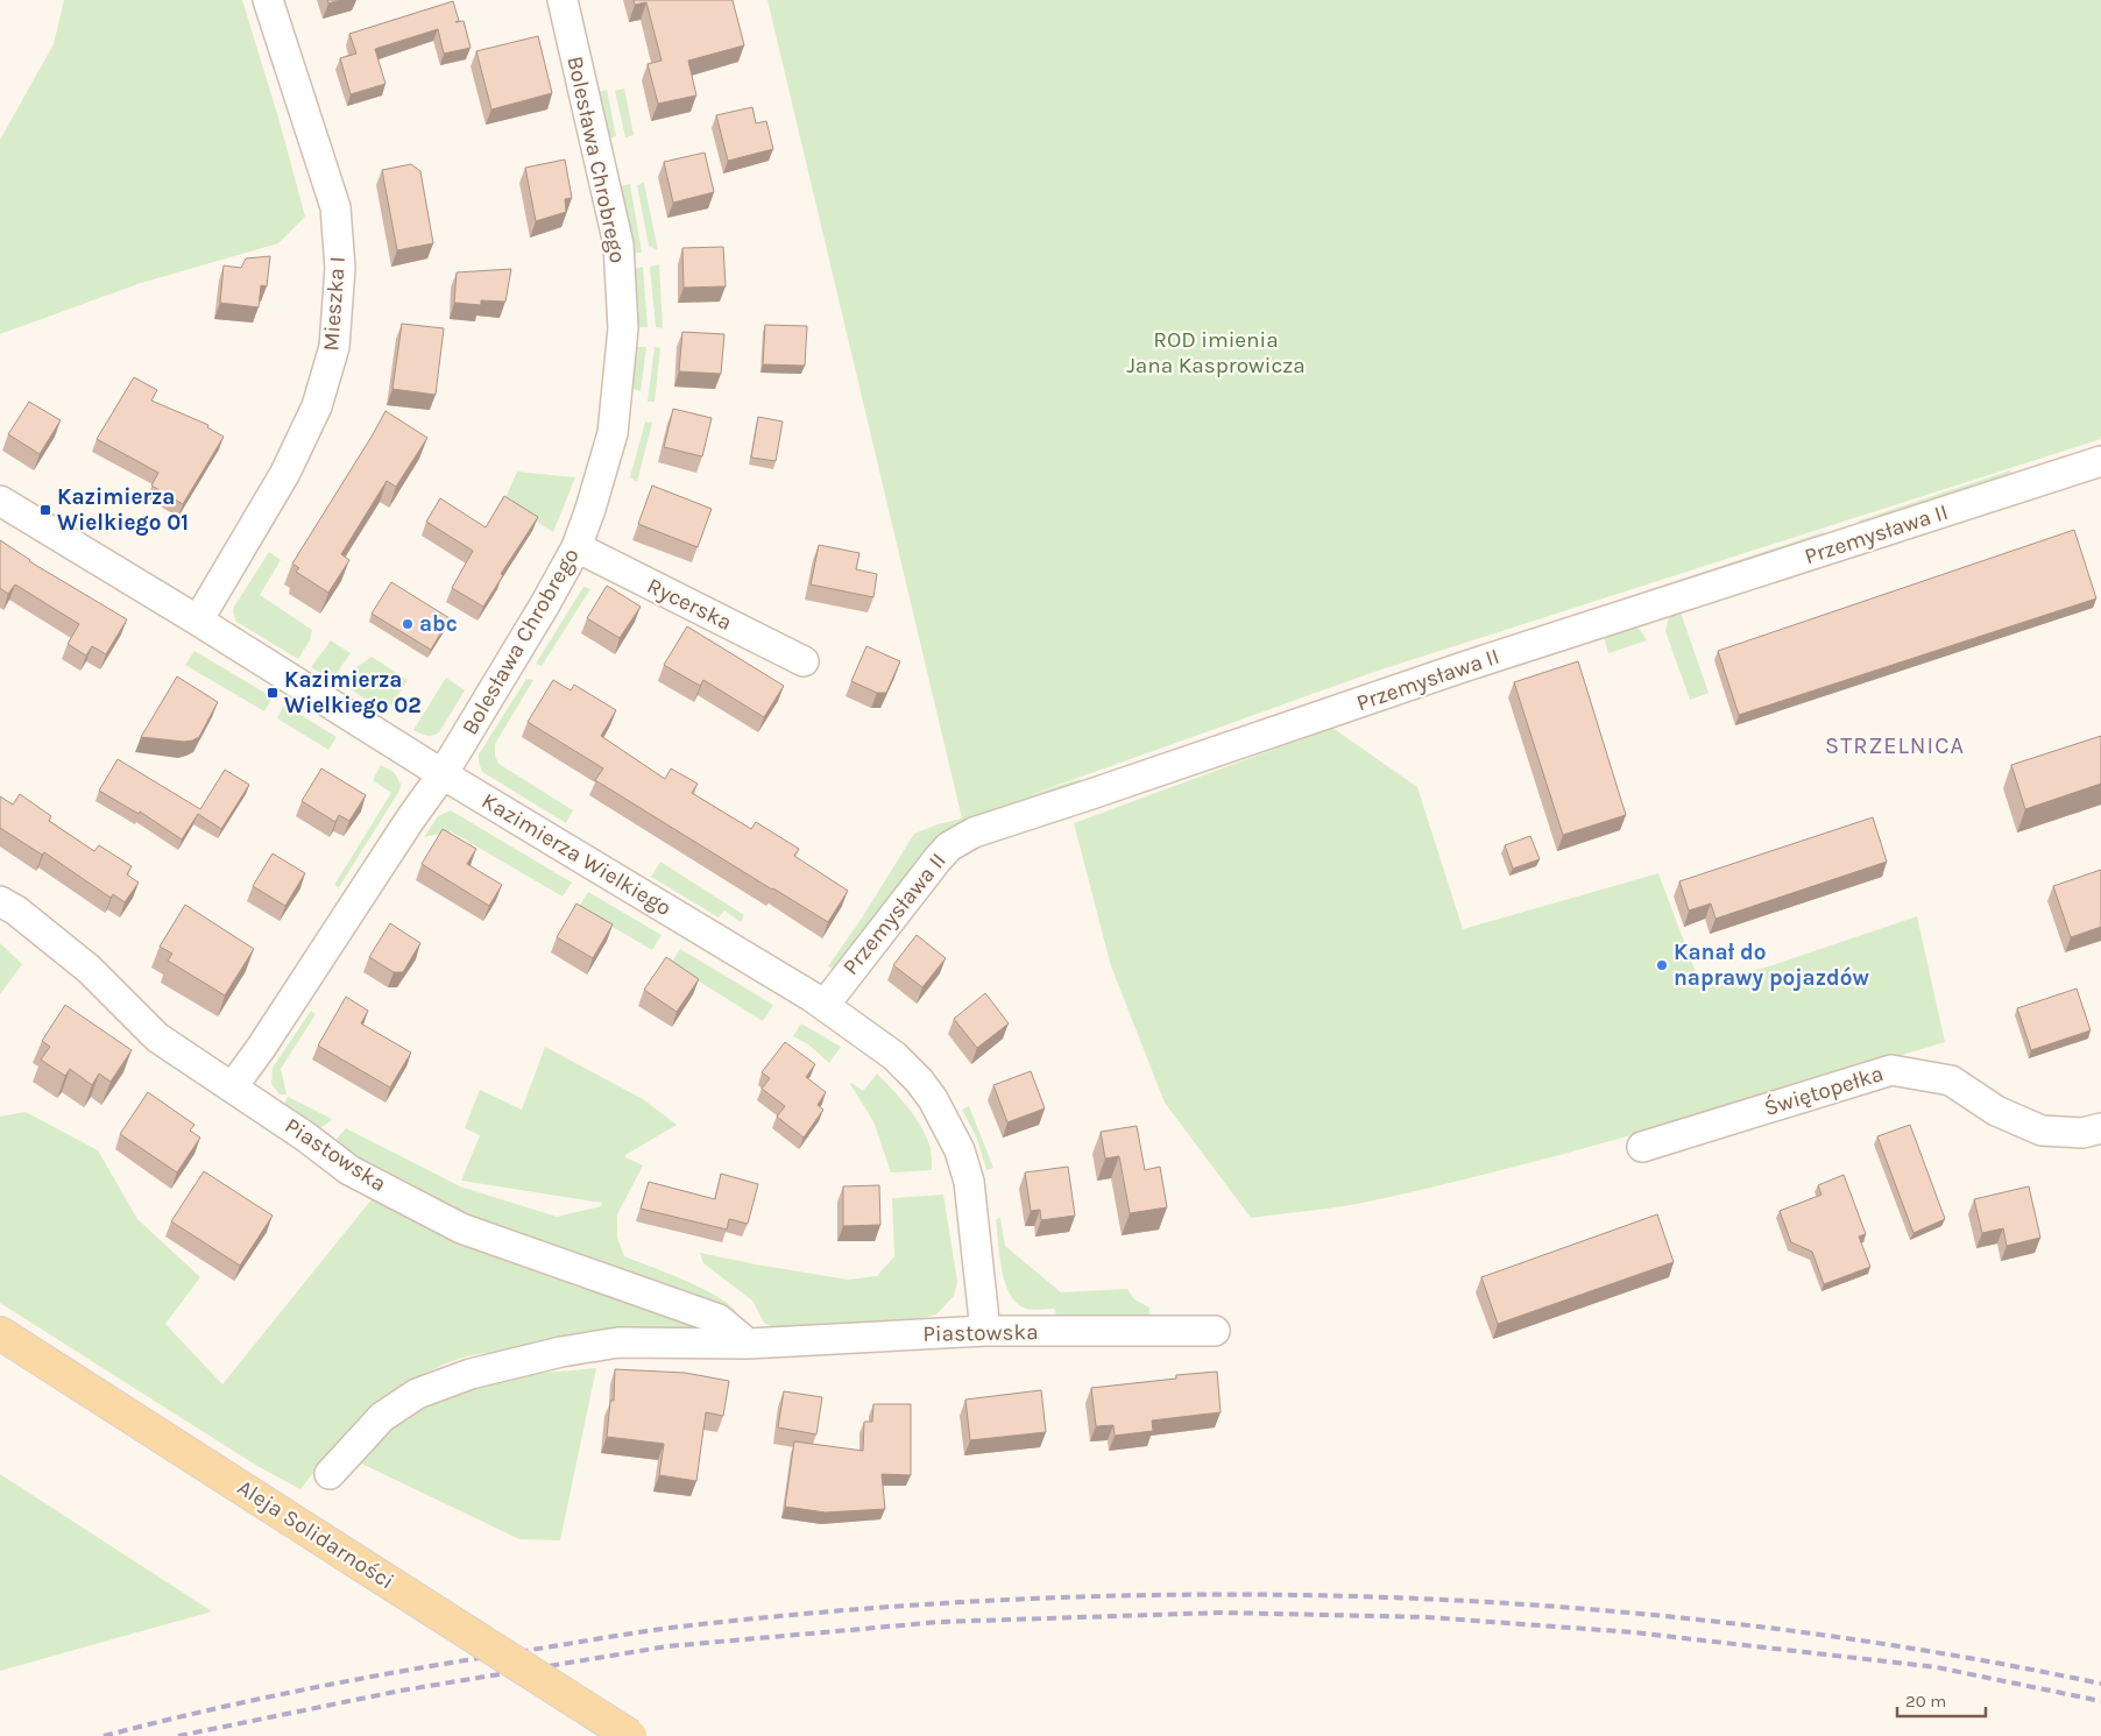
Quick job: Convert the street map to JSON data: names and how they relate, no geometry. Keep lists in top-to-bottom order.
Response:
{
  "streets": {
    "main road": ["Aleja Solidarności"],
    "street": [
      "Bolesława Chrobrego",
      "Mieszka I",
      "Przemysława II",
      "Rycerska",
      "Kazimierza Wielkiego",
      "Świętopełka",
      "Piastowska"
    ]
  },
  "crossings": [
    ["Bolesława Chrobrego", "Rycerska"],
    ["Bolesława Chrobrego", "Kazimierza Wielkiego"],
    ["Bolesława Chrobrego", "Piastowska"],
    ["Mieszka I", "Kazimierza Wielkiego"],
    ["Przemysława II", "Kazimierza Wielkiego"],
    ["Kazimierza Wielkiego", "Piastowska"]
  ],
  "districts": ["STRZELNICA"],
  "parks": ["ROD imienia Jana Kasprowicza"],
  "places": {
    "transit": ["Kazimierza Wielkiego 01", "Kazimierza Wielkiego 02"],
    "other": ["abc", "Kanał do naprawy pojazdów"]
  },
  "scale_bar": "20 m"
}
